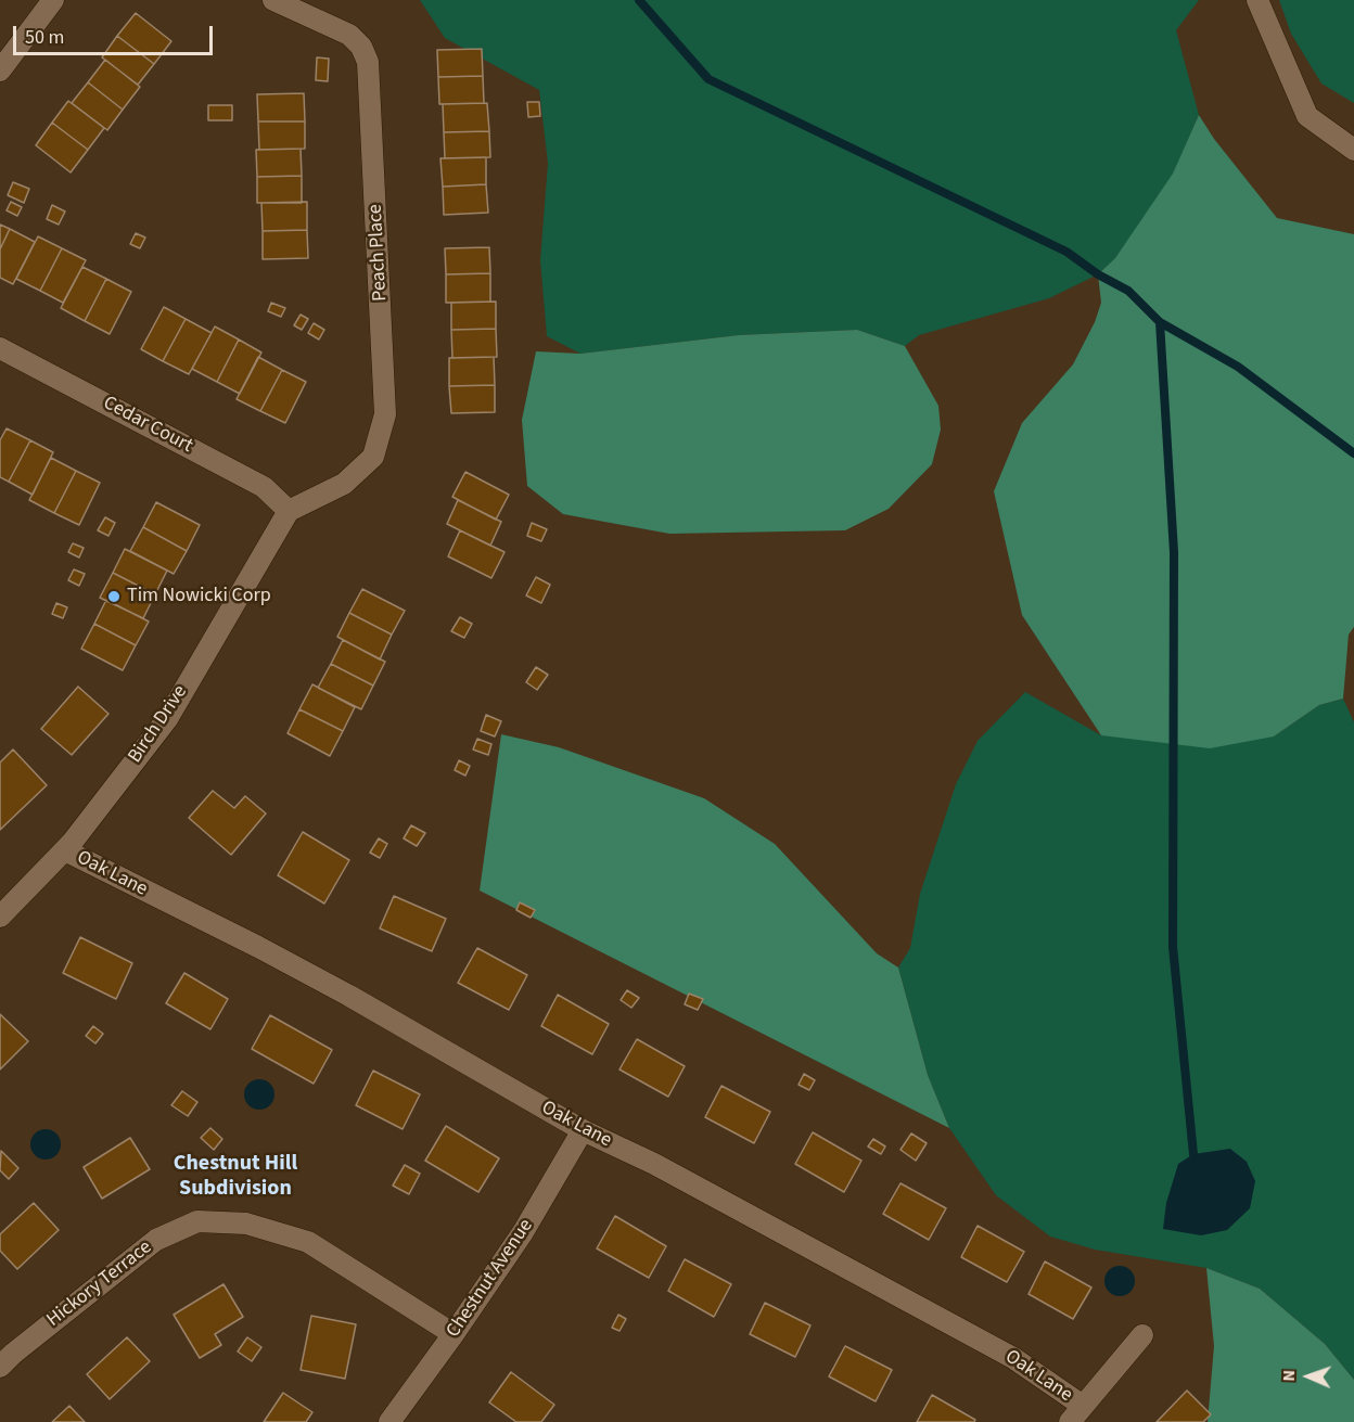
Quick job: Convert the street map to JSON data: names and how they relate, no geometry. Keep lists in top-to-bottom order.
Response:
{
  "streets": {
    "street": [
      "Peach Place",
      "Cedar Court",
      "Birch Drive",
      "Oak Lane",
      "Chestnut Avenue",
      "Hickory Terrace"
    ]
  },
  "crossings": [
    ["Peach Place", "Cedar Court"],
    ["Peach Place", "Birch Drive"],
    ["Cedar Court", "Birch Drive"],
    ["Birch Drive", "Oak Lane"],
    ["Oak Lane", "Chestnut Avenue"],
    ["Chestnut Avenue", "Hickory Terrace"]
  ],
  "districts": ["Chestnut Hill Subdivision"],
  "places": ["Tim Nowicki Corp"],
  "scale_bar": "50 m",
  "north": "left"
}
